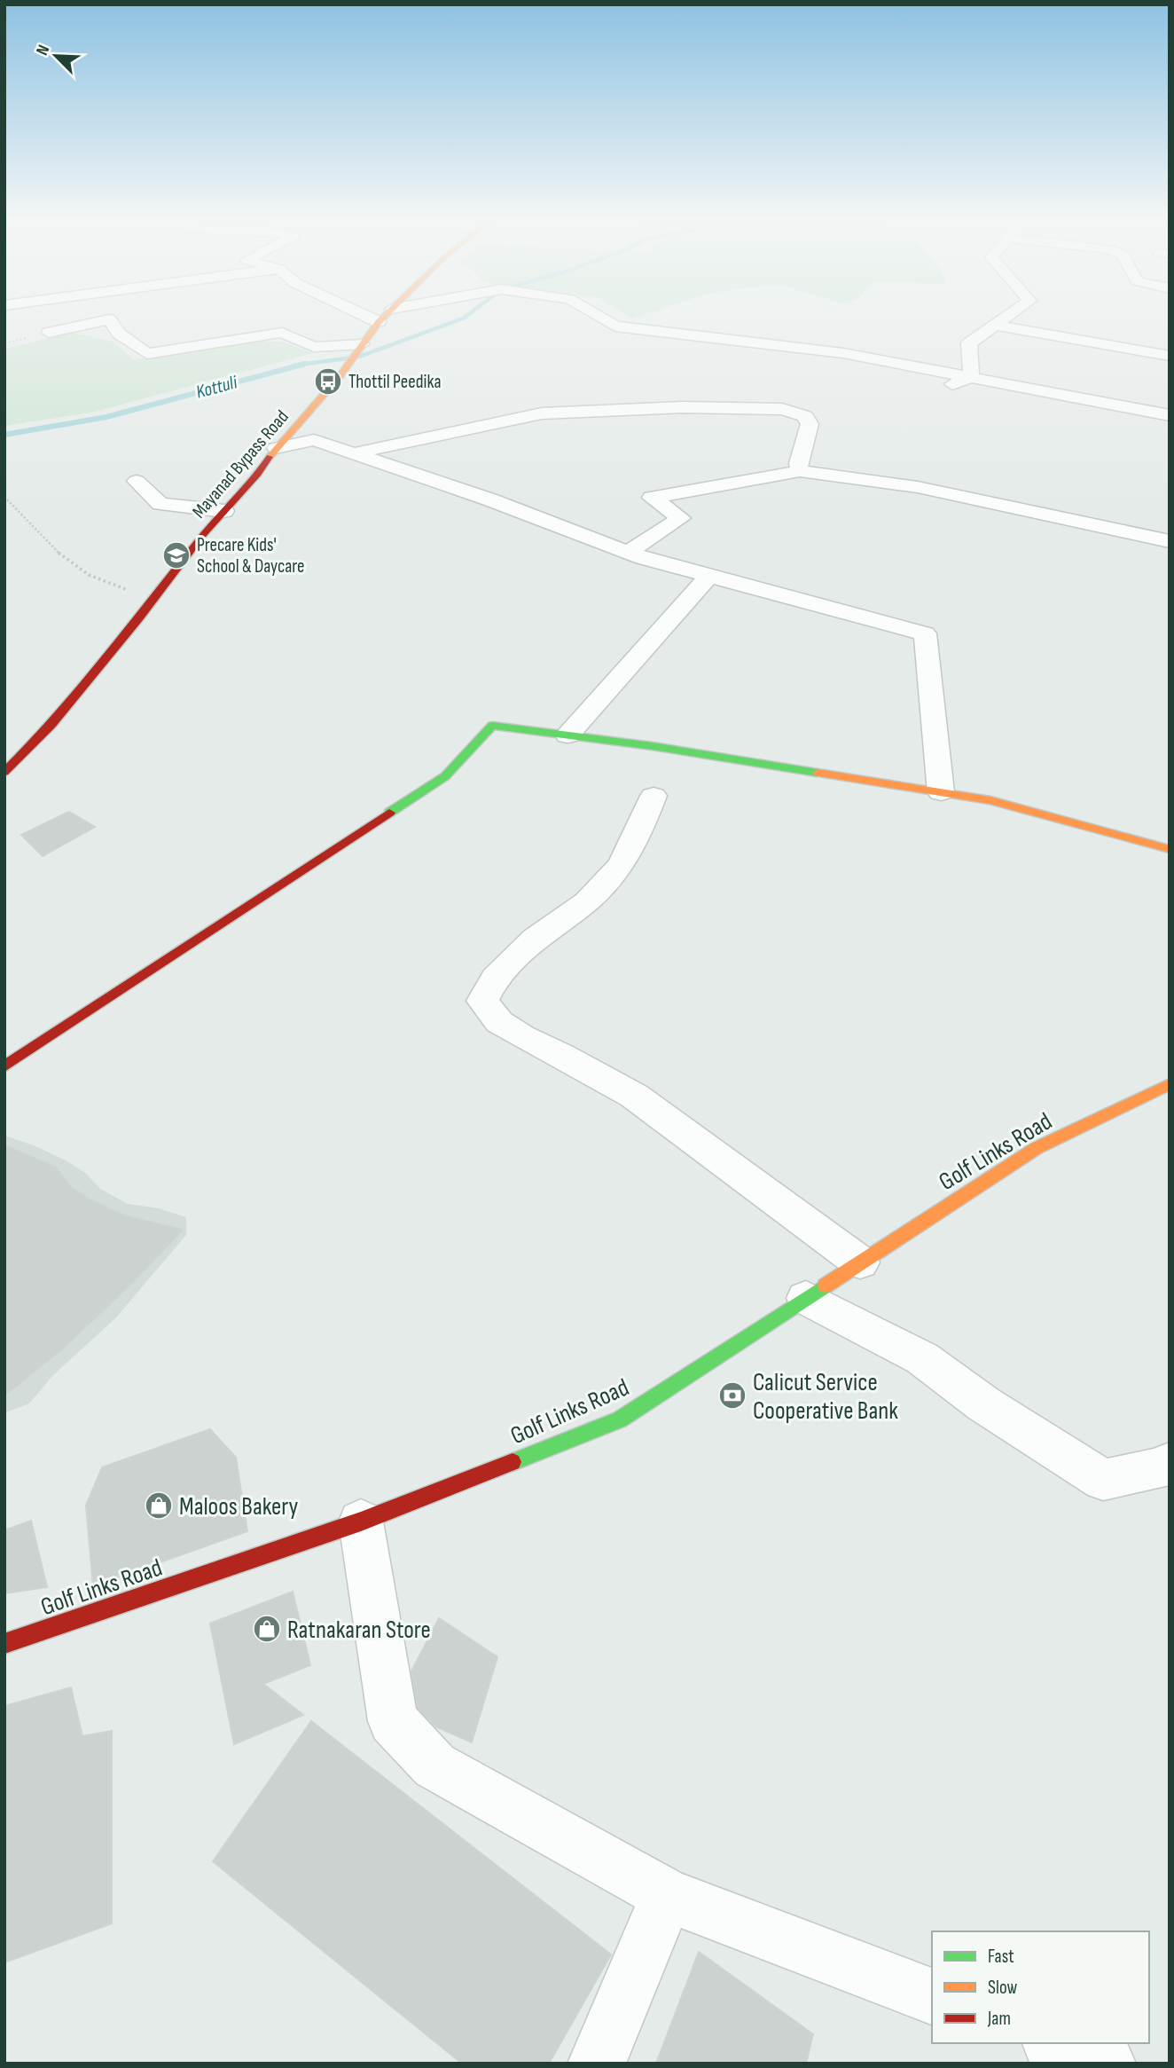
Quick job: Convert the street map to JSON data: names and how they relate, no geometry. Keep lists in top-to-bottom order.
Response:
{
  "streets": {
    "main road": ["Mayanad Bypass Road", "Golf Links Road"]
  },
  "water": ["Kottuli"],
  "places": {
    "bus stop": ["Thottil Peedika"],
    "school or university": ["Precare Kids' School & Daycare"],
    "bank": ["Calicut Service Cooperative Bank"],
    "shop": ["Maloos Bakery", "Ratnakaran Store"]
  },
  "legend": ["Fast", "Slow", "Jam"],
  "north": "top left"
}
